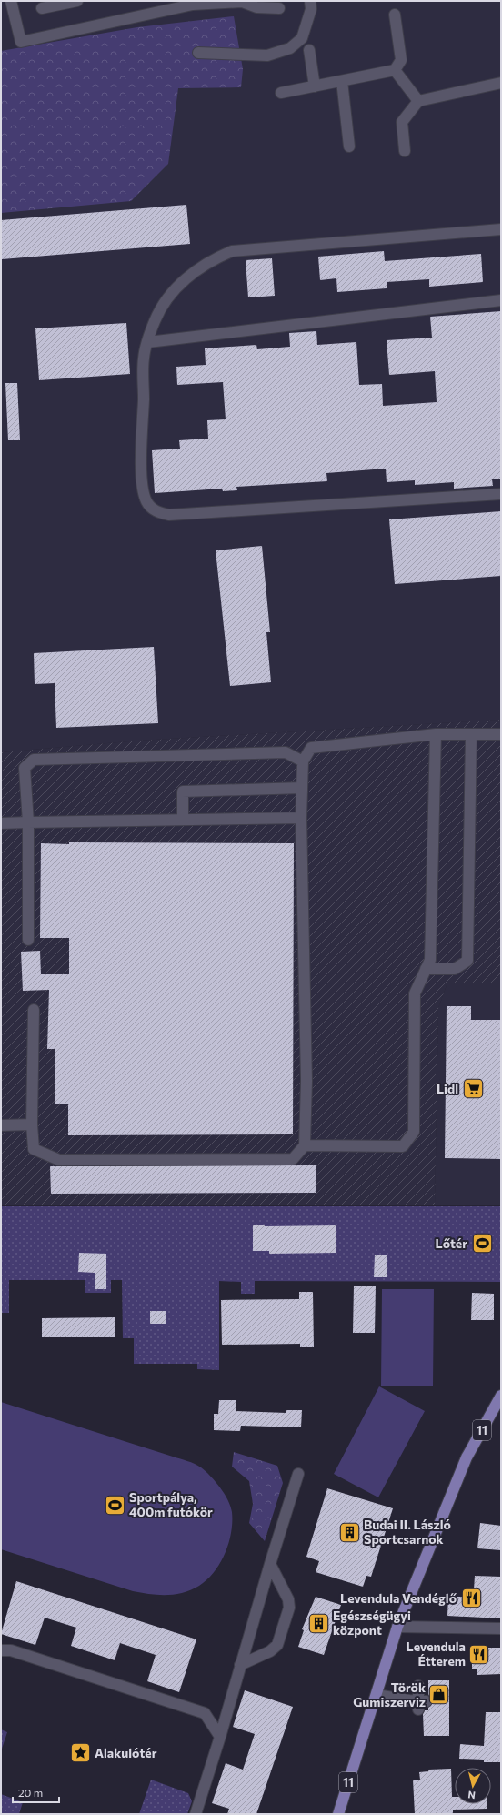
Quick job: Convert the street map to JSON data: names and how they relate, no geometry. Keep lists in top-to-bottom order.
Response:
{
  "streets": {
    "main road": ["11"]
  },
  "places": {
    "supermarket": ["Lidl"],
    "sports": ["Lőtér", "Sportpálya, 400m futókör"],
    "building": ["Budai II. László Sportcsarnok", "Egészségügyi központ"],
    "restaurant": ["Levendula Vendéglő", "Levendula Étterem"],
    "shop": ["Török Gumiszerviz"],
    "place": ["Alakulótér"]
  },
  "scale_bar": "20 m",
  "north": "bottom"
}
